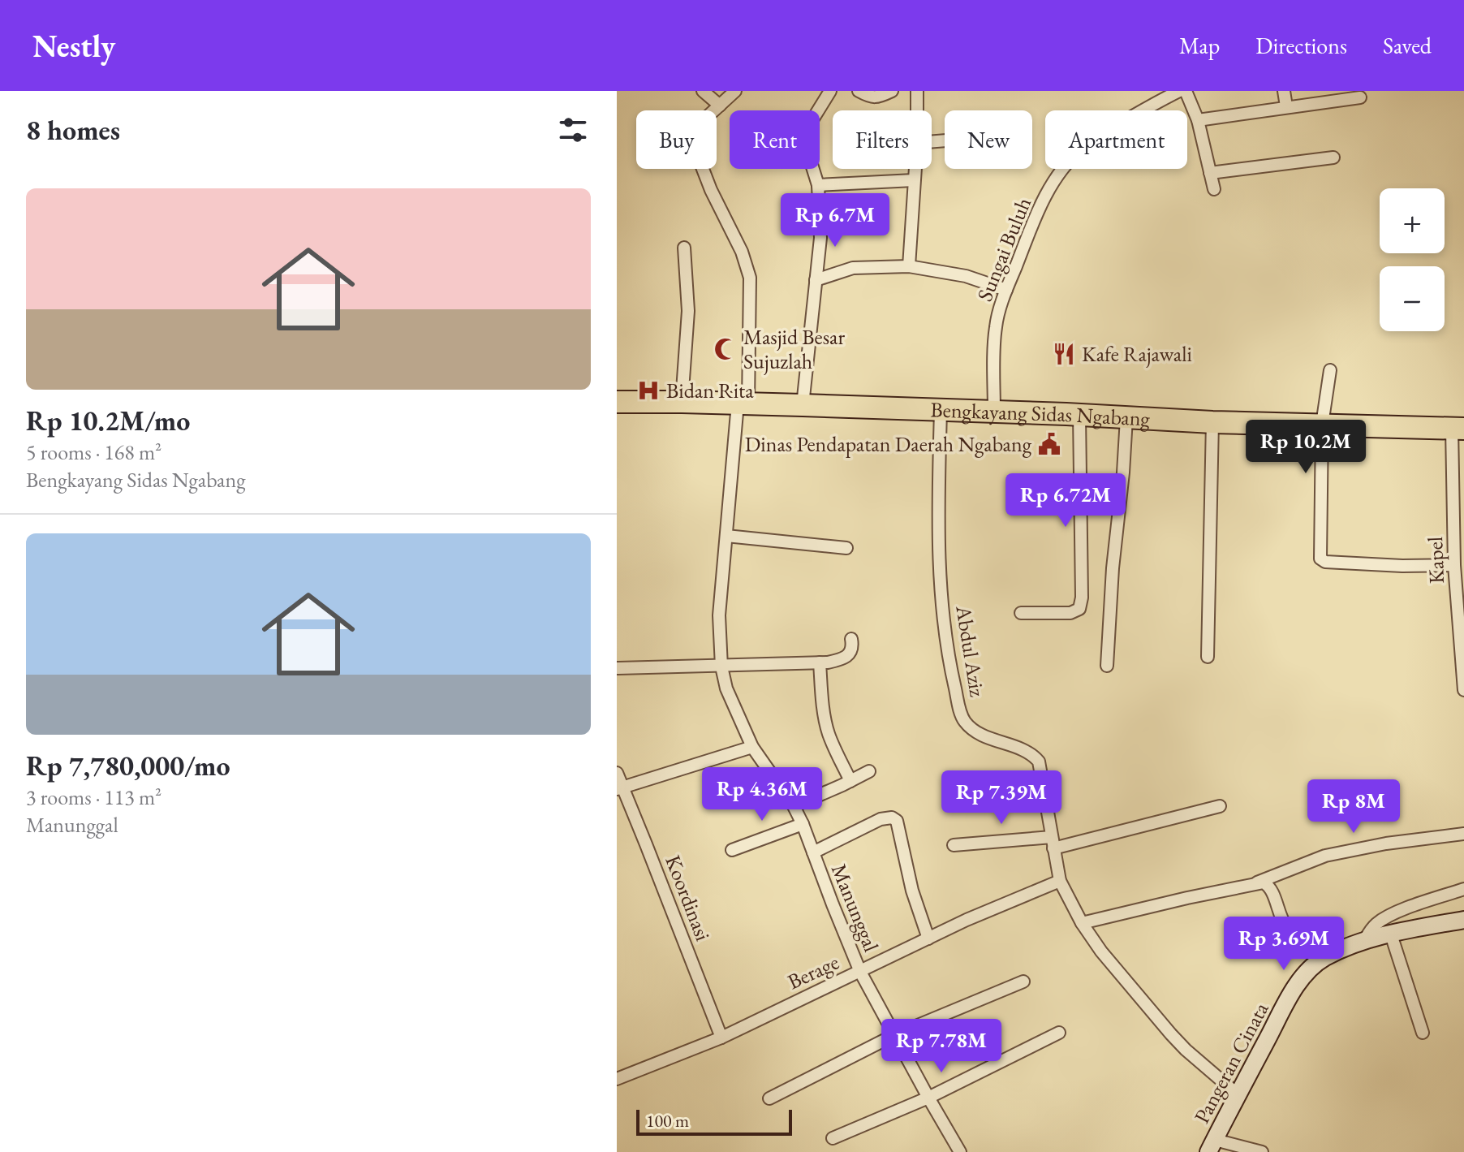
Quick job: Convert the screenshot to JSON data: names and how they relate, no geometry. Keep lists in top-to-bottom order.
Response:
{
  "streets": {
    "highway": ["Bengkayang Sidas Ngabang"],
    "street": [
      "Sungai Buluh",
      "Kapel",
      "Abdul Aziz",
      "Koordinasi",
      "Manunggal",
      "Berage",
      "Pangeran Cinata"
    ]
  },
  "crossings": [
    ["Sungai Buluh", "Bengkayang Sidas Ngabang"],
    ["Bengkayang Sidas Ngabang", "Kapel"],
    ["Bengkayang Sidas Ngabang", "Abdul Aziz"],
    ["Bengkayang Sidas Ngabang", "Manunggal"],
    ["Abdul Aziz", "Berage"],
    ["Abdul Aziz", "Pangeran Cinata"],
    ["Koordinasi", "Berage"],
    ["Manunggal", "Berage"]
  ],
  "places": {
    "mosque": ["Masjid Besar Sujuzlah"],
    "restaurant": ["Kafe Rajawali"],
    "hospital": ["Bidan Rita"],
    "public building": ["Dinas Pendapatan Daerah Ngabang"]
  },
  "scale_bar": "100 m",
  "page": {
    "header": "Nestly",
    "nav": ["Map", "Directions", "Saved"],
    "heading": "8 homes",
    "chip": [
      "Buy",
      "Rent",
      "Filters",
      "New",
      "Apartment"
    ],
    "list": [
      {
        "name": "Rp 10.2M/mo",
        "note": "5 rooms · 168 m² · Bengkayang Sidas Ngabang"
      },
      {
        "name": "Rp 7,780,000/mo",
        "note": "3 rooms · 113 m² · Manunggal"
      }
    ],
    "map_buttons": ["+", "−"],
    "price": [
      "Rp 6.7M",
      "Rp 10.2M",
      "Rp 6.72M",
      "Rp 4.36M",
      "Rp 7.39M",
      "Rp 8M",
      "Rp 3.69M",
      "Rp 7.78M"
    ],
    "scale": "100 m"
  }
}
